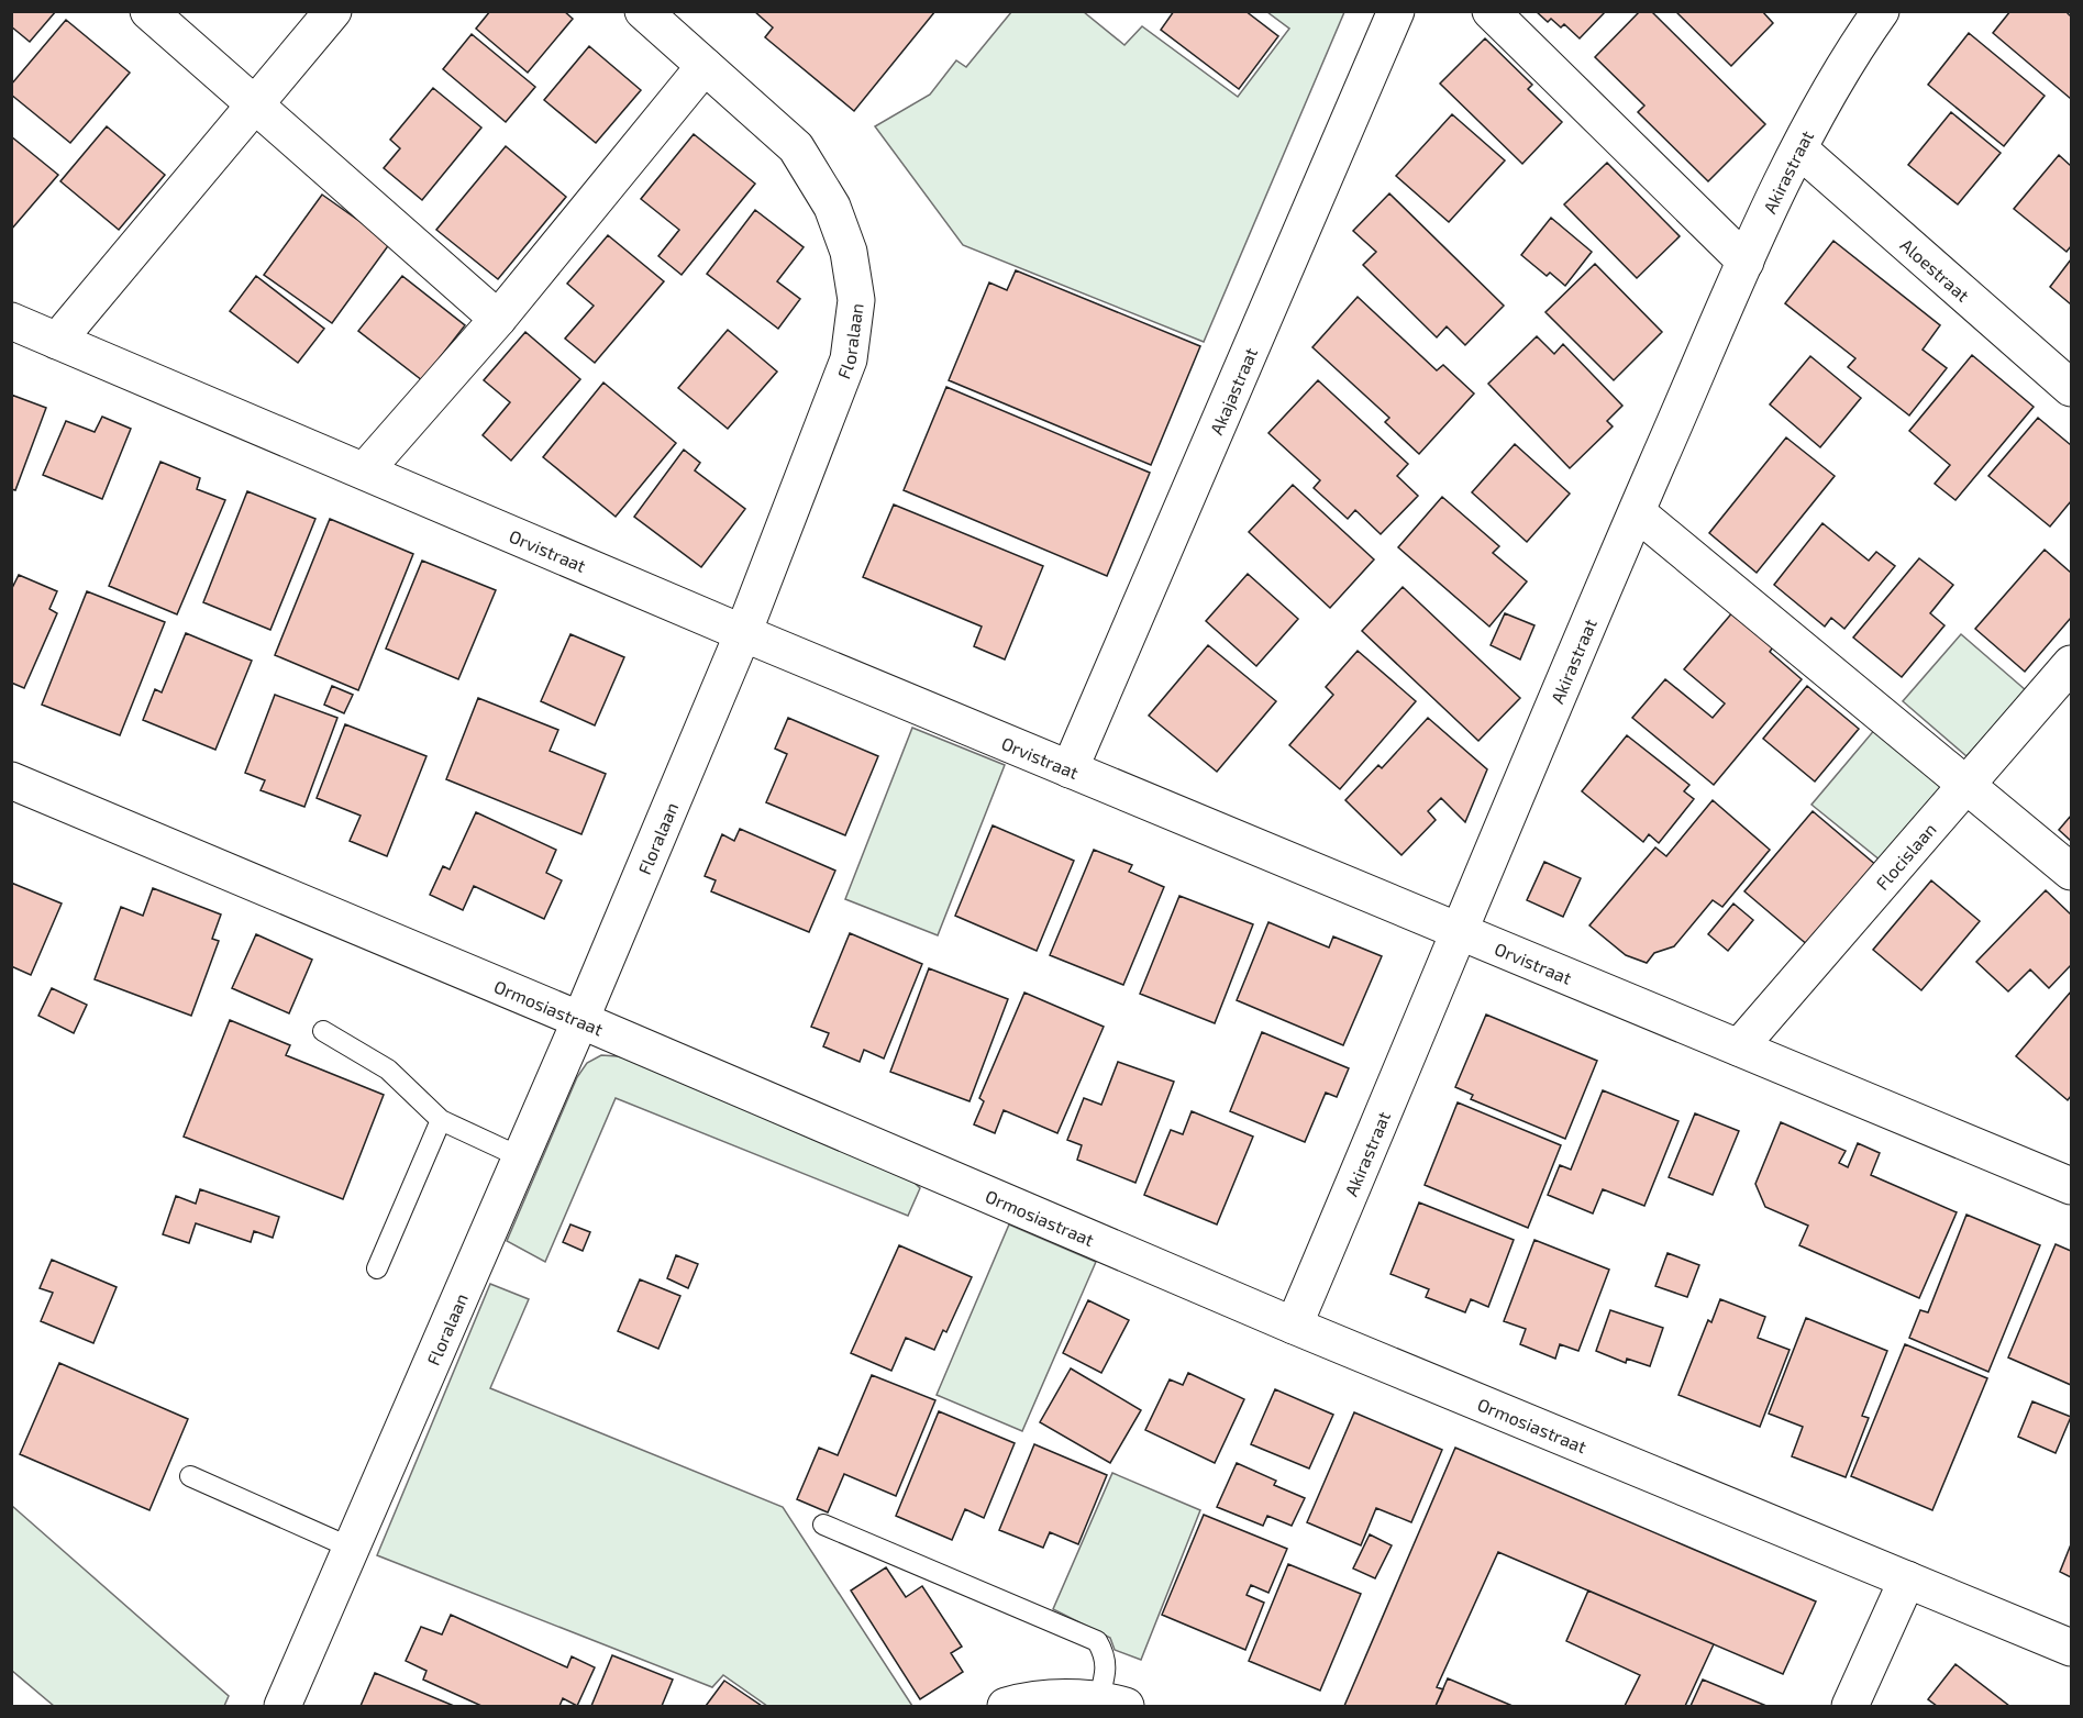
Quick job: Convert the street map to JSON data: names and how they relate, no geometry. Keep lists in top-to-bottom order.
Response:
{
  "streets": {
    "street": [
      "Akirastraat",
      "Aloestraat",
      "Floralaan",
      "Akajastraat",
      "Orvistraat",
      "Flocislaan",
      "Ormosiastraat"
    ]
  },
  "crossings": [
    ["Akirastraat", "Aloestraat"],
    ["Akirastraat", "Orvistraat"],
    ["Akirastraat", "Ormosiastraat"],
    ["Floralaan", "Orvistraat"],
    ["Floralaan", "Ormosiastraat"],
    ["Akajastraat", "Orvistraat"],
    ["Orvistraat", "Flocislaan"]
  ]
}
